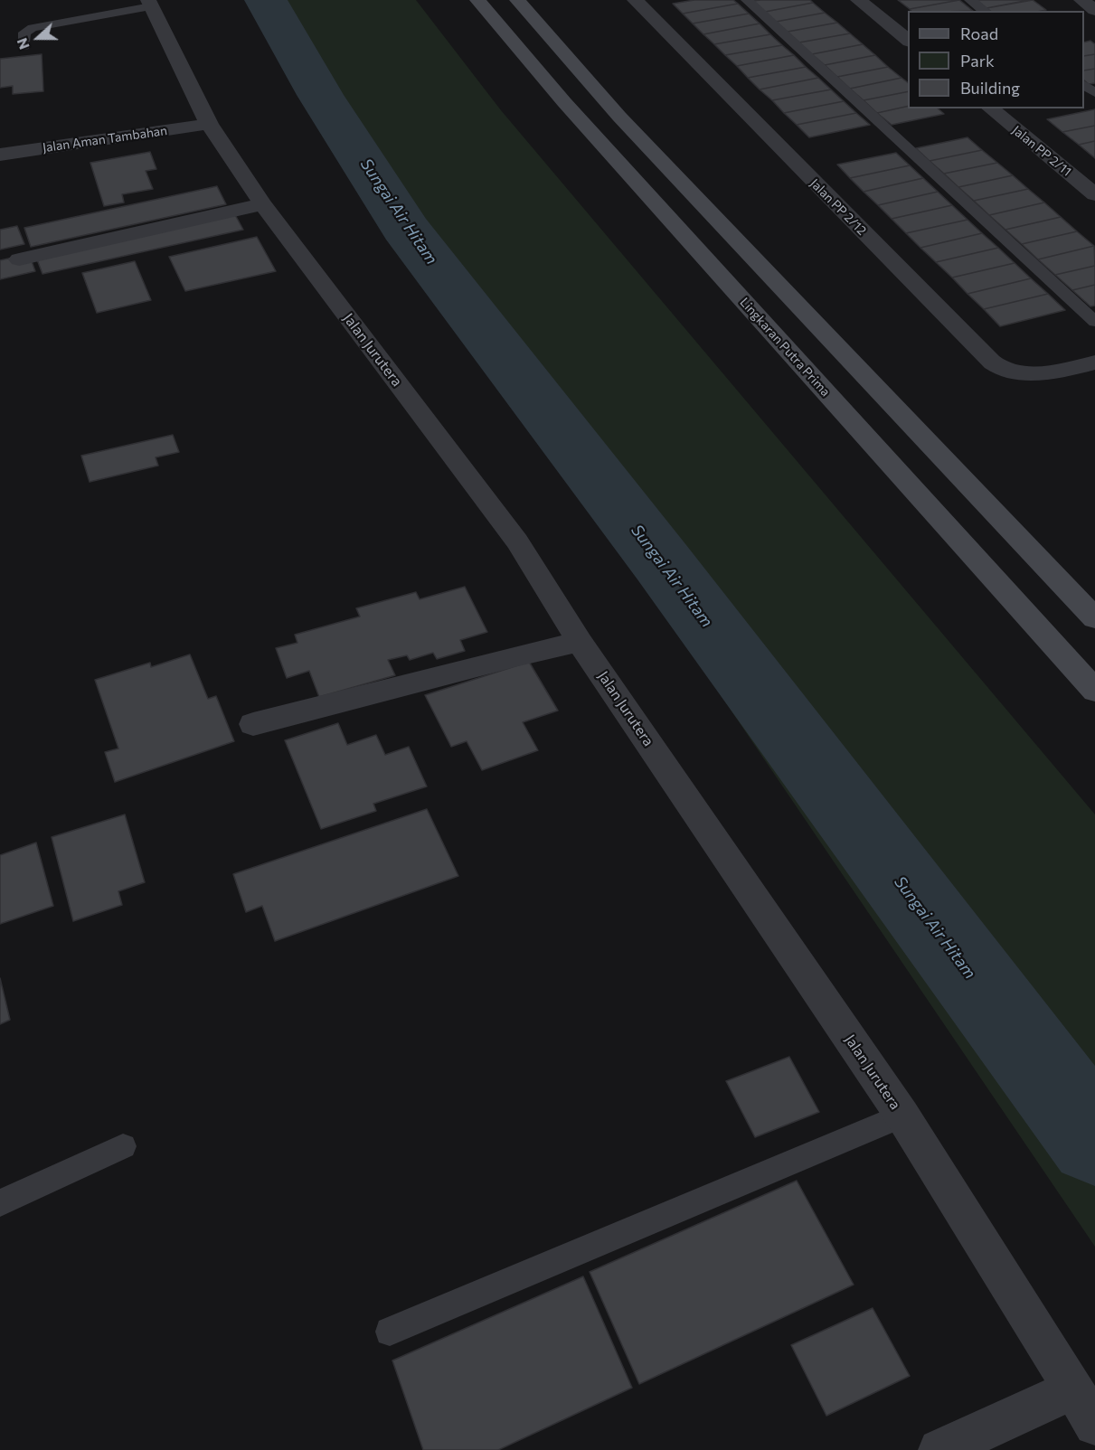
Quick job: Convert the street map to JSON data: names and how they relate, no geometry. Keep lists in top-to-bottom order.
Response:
{
  "streets": {
    "main road": ["Lingkaran Putra Prima"],
    "street": [
      "Jalan Aman Tambahan",
      "Jalan PP 2/11",
      "Jalan PP 2/12",
      "Jalan Jurutera"
    ]
  },
  "crossings": [
    ["Jalan Aman Tambahan", "Jalan Jurutera"]
  ],
  "water": ["Sungai Air Hitam"],
  "legend": ["Road", "Park", "Building"],
  "north": "left"
}
